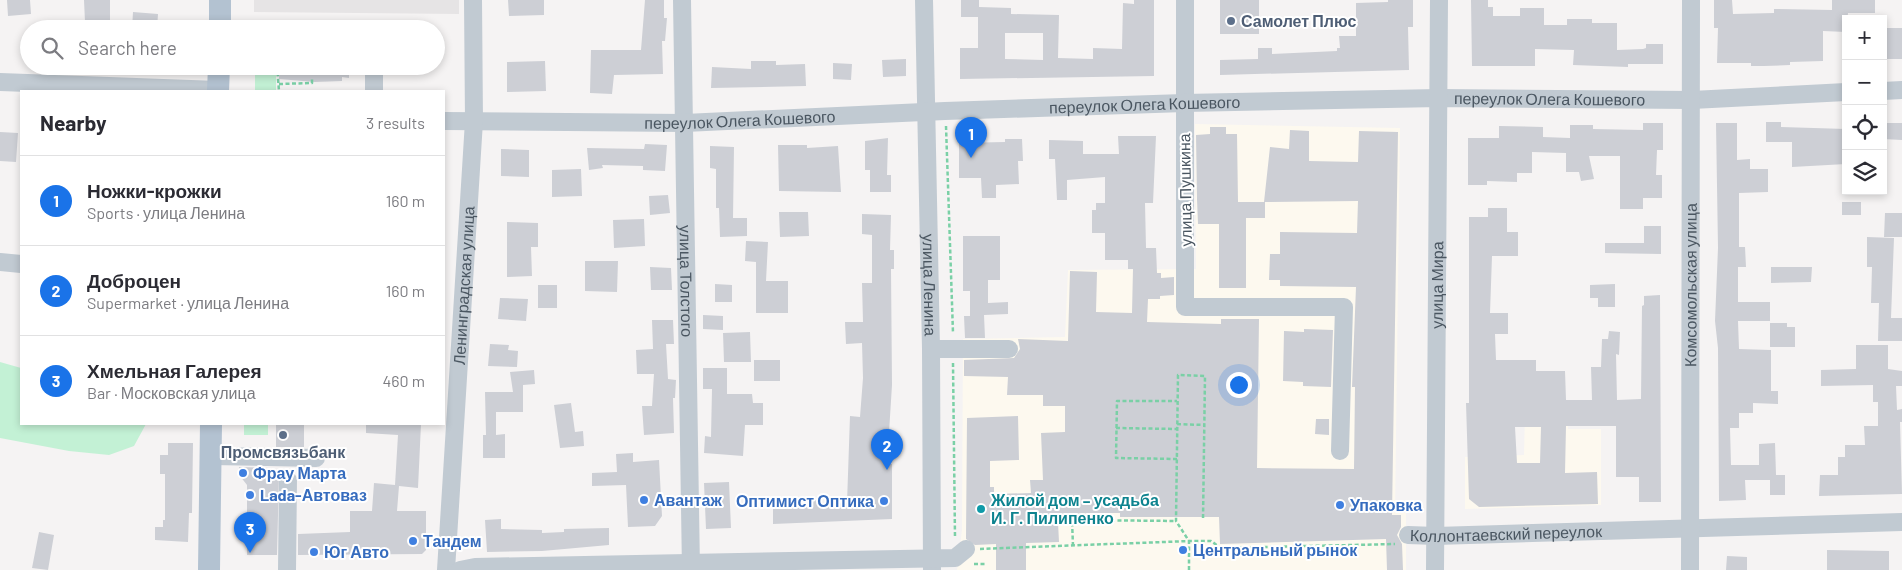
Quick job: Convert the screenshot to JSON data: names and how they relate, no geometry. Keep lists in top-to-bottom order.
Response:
{
  "streets": {
    "street": [
      "переулок Олега Кошевого",
      "улица Пушкина",
      "улица Толстого",
      "Ленинградская улица",
      "улица Ленина",
      "улица Мира",
      "Комсомольская улица",
      "Коллонтаевский переулок"
    ]
  },
  "crossings": [
    ["переулок Олега Кошевого", "улица Пушкина"],
    ["переулок Олега Кошевого", "улица Толстого"],
    ["переулок Олега Кошевого", "Ленинградская улица"],
    ["переулок Олега Кошевого", "улица Ленина"],
    ["переулок Олега Кошевого", "улица Мира"],
    ["переулок Олега Кошевого", "Комсомольская улица"],
    ["улица Мира", "Коллонтаевский переулок"],
    ["Комсомольская улица", "Коллонтаевский переулок"]
  ],
  "places": [
    "Самолет Плюс",
    "Промсвязьбанк",
    "Фрау Марта",
    "Lada-Автоваз",
    "Авантаж",
    "Оптимист Оптика",
    "Упаковка",
    "Жилой дом – усадьба И. Г. Пилипенко",
    "Тандем",
    "Центральный рынок",
    "Юг Авто"
  ],
  "page": {
    "map_buttons": ["+", "−"],
    "search": "Search here",
    "heading": ["Nearby", "3 results"],
    "pins": ["1", "2", "3"],
    "list": [
      {
        "mark": "1",
        "name": "Ножки-крожки",
        "note": "Sports · улица Ленина",
        "value": "160 m"
      },
      {
        "mark": "2",
        "name": "Доброцен",
        "note": "Supermarket · улица Ленина",
        "value": "160 m"
      },
      {
        "mark": "3",
        "name": "Хмельная Галерея",
        "note": "Bar · Московская улица",
        "value": "460 m"
      }
    ]
  }
}
